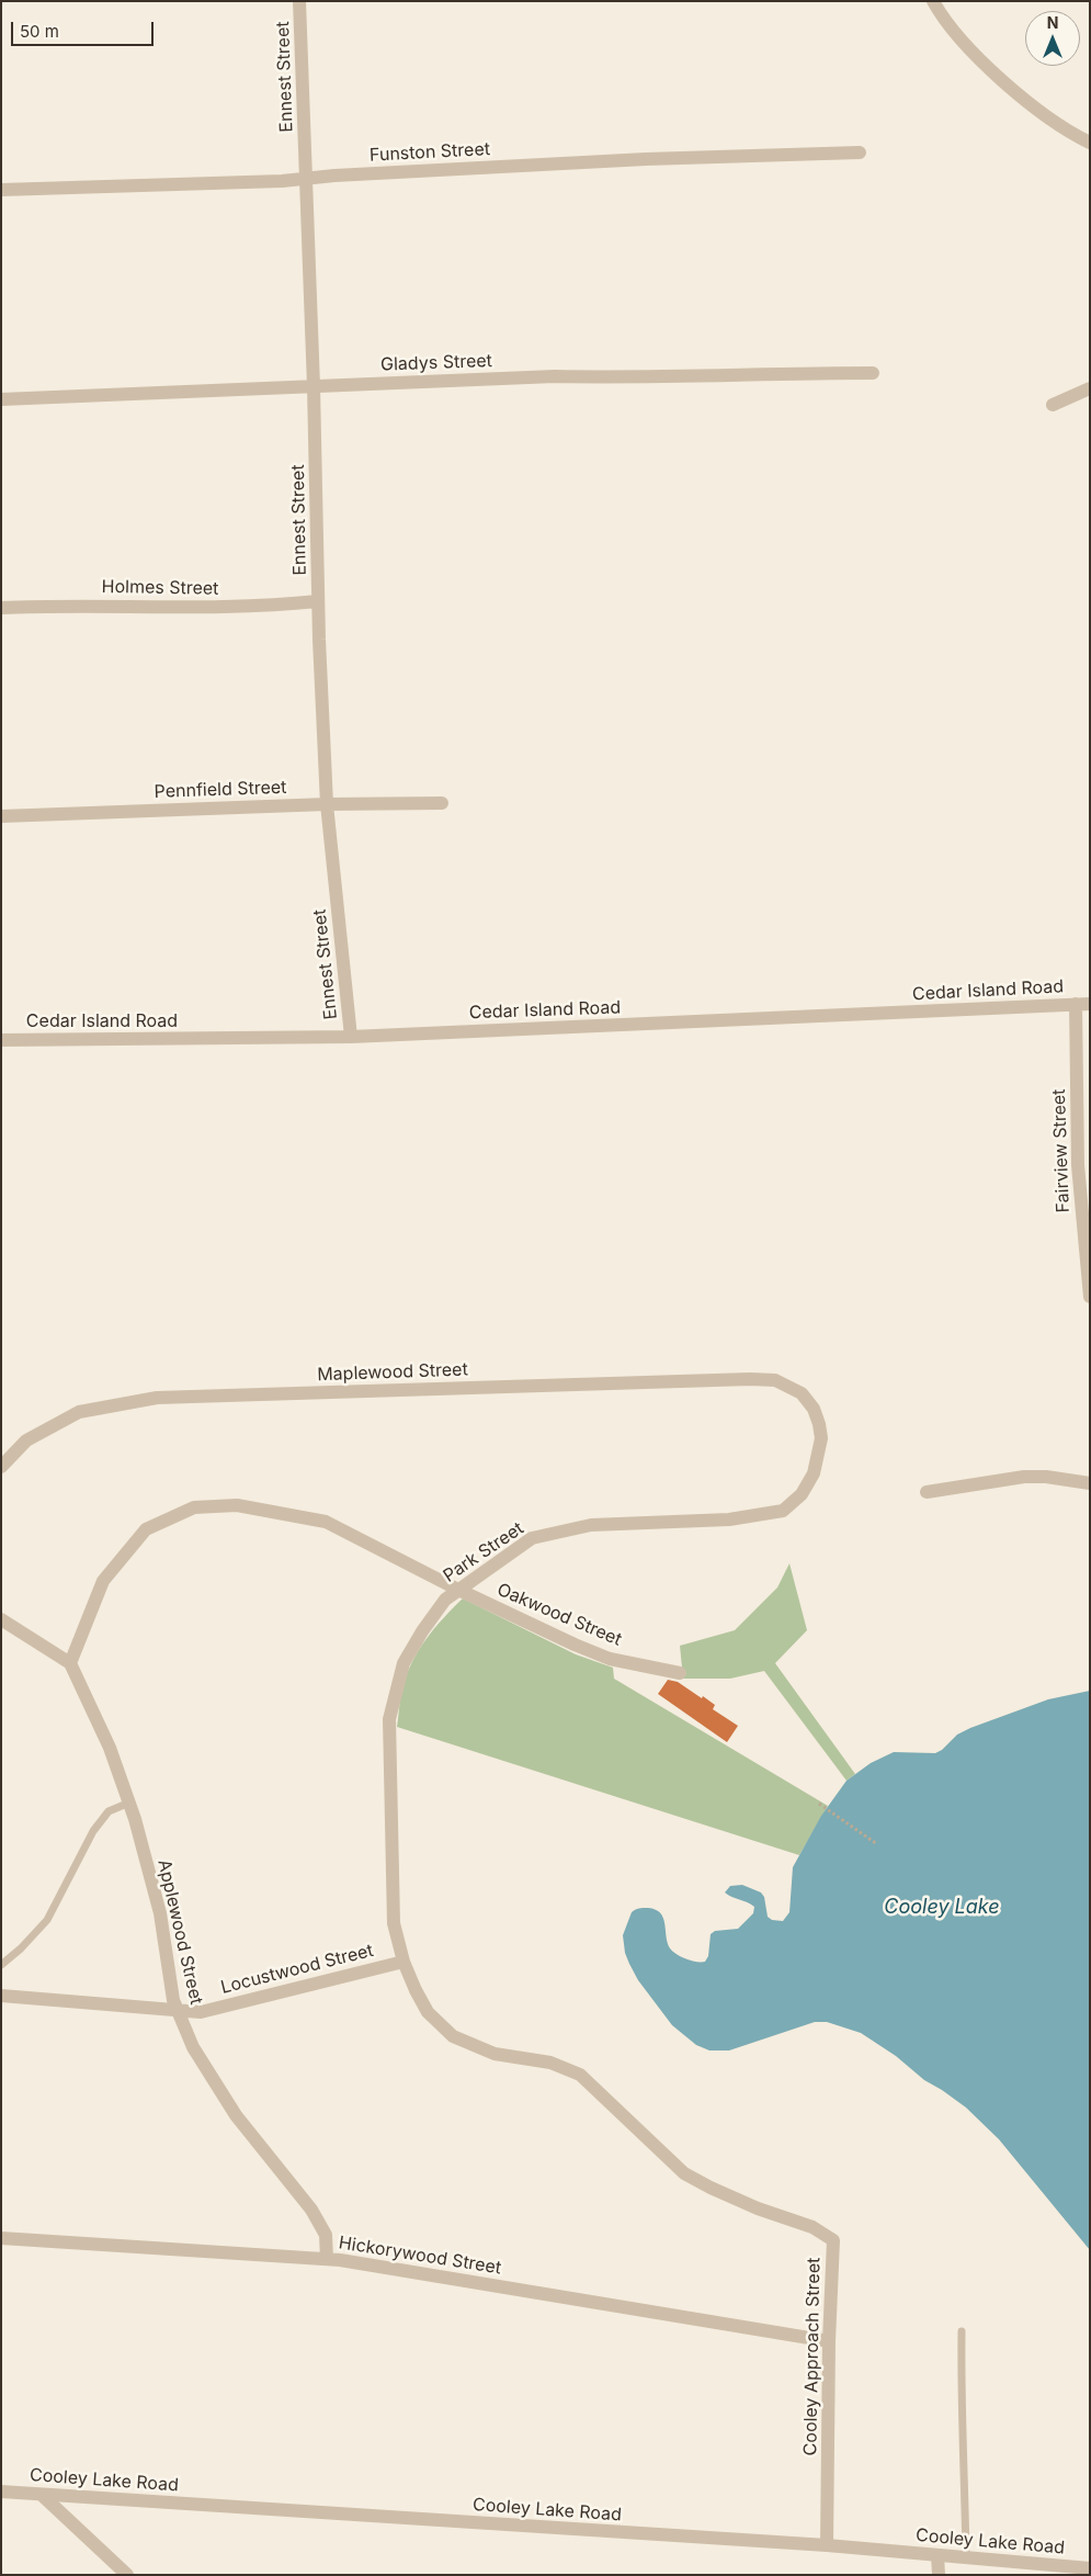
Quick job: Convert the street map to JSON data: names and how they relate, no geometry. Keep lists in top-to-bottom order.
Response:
{
  "streets": {
    "street": [
      "Ennest Street",
      "Funston Street",
      "Gladys Street",
      "Holmes Street",
      "Pennfield Street",
      "Cedar Island Road",
      "Fairview Street",
      "Maplewood Street",
      "Park Street",
      "Oakwood Street",
      "Applewood Street",
      "Locustwood Street",
      "Hickorywood Street",
      "Cooley Approach Street",
      "Cooley Lake Road"
    ]
  },
  "crossings": [
    ["Ennest Street", "Funston Street"],
    ["Ennest Street", "Gladys Street"],
    ["Ennest Street", "Holmes Street"],
    ["Ennest Street", "Pennfield Street"],
    ["Ennest Street", "Cedar Island Road"],
    ["Cedar Island Road", "Fairview Street"],
    ["Maplewood Street", "Park Street"],
    ["Park Street", "Oakwood Street"],
    ["Park Street", "Locustwood Street"],
    ["Park Street", "Cooley Approach Street"],
    ["Oakwood Street", "Applewood Street"],
    ["Applewood Street", "Locustwood Street"],
    ["Applewood Street", "Hickorywood Street"],
    ["Locustwood Street", "Cooley Approach Street"],
    ["Hickorywood Street", "Cooley Approach Street"],
    ["Cooley Approach Street", "Cooley Lake Road"]
  ],
  "water": ["Cooley Lake"],
  "scale_bar": "50 m",
  "north": "top"
}
